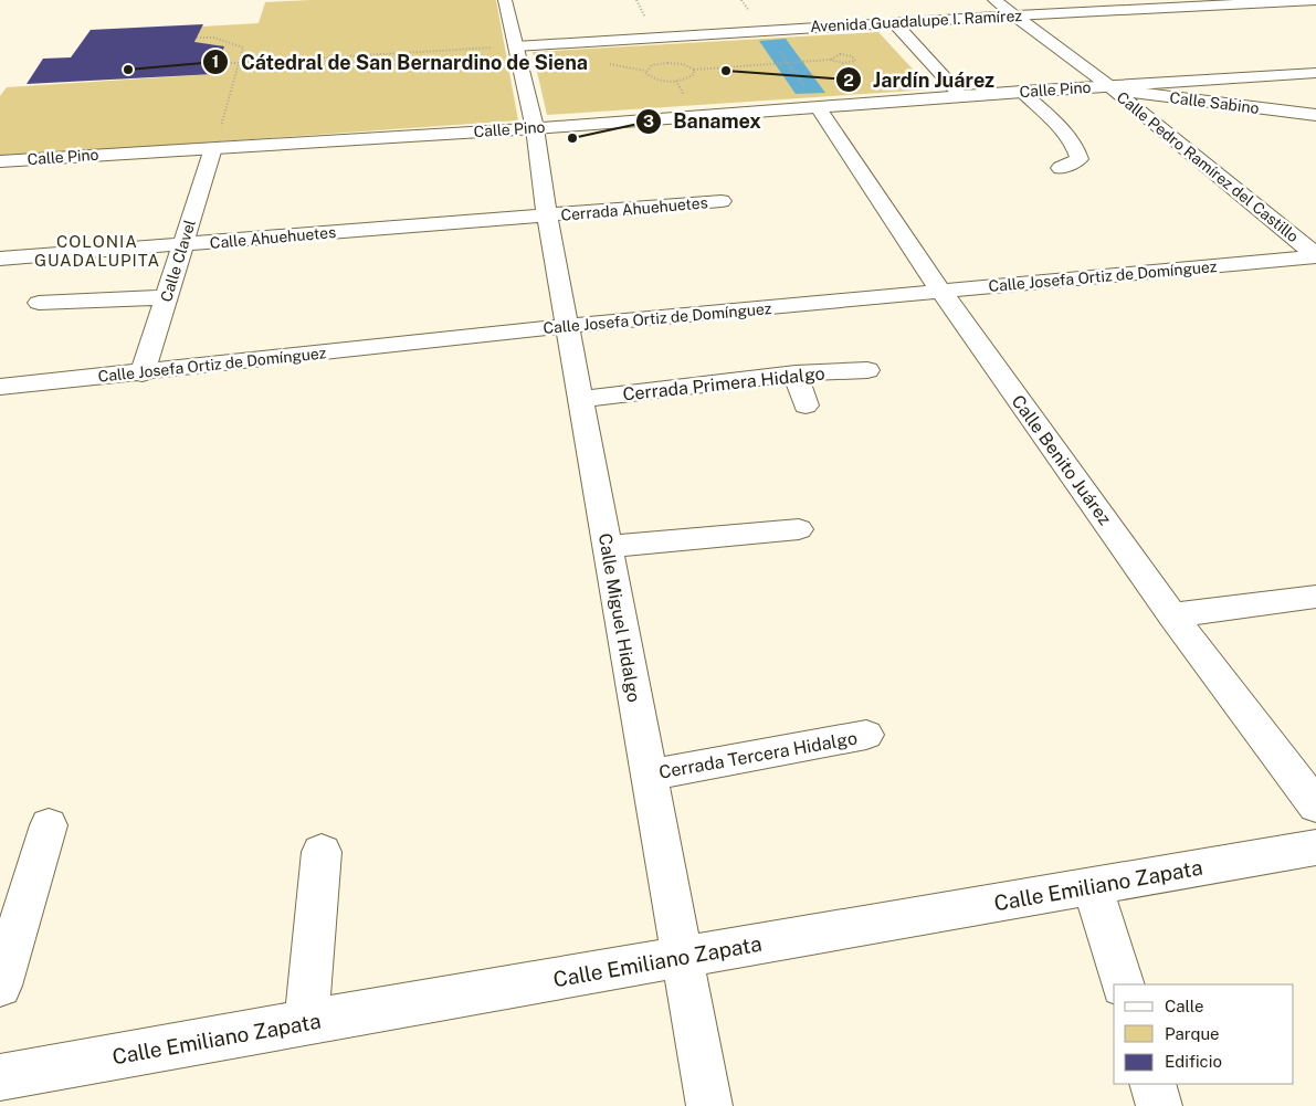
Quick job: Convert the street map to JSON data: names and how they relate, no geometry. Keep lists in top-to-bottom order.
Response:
{
  "streets": {
    "street": [
      "Avenida Guadalupe I. Ramírez",
      "Calle Pino",
      "Calle Sabino",
      "Calle Pedro Ramírez del Castillo",
      "Cerrada Ahuehuetes",
      "Calle Ahuehuetes",
      "Calle Clavel",
      "Calle Josefa Ortiz de Domínguez",
      "Cerrada Primera Hidalgo",
      "Calle Benito Juárez",
      "Calle Miguel Hidalgo",
      "Cerrada Tercera Hidalgo",
      "Calle Emiliano Zapata"
    ]
  },
  "crossings": [
    ["Avenida Guadalupe I. Ramírez", "Calle Pedro Ramírez del Castillo"],
    ["Avenida Guadalupe I. Ramírez", "Calle Miguel Hidalgo"],
    ["Calle Pino", "Calle Sabino"],
    ["Calle Pino", "Calle Pedro Ramírez del Castillo"],
    ["Calle Pino", "Calle Clavel"],
    ["Calle Pino", "Calle Benito Juárez"],
    ["Calle Pino", "Calle Miguel Hidalgo"],
    ["Calle Sabino", "Calle Pedro Ramírez del Castillo"],
    ["Calle Pedro Ramírez del Castillo", "Calle Josefa Ortiz de Domínguez"],
    ["Cerrada Ahuehuetes", "Calle Ahuehuetes"],
    ["Cerrada Ahuehuetes", "Calle Miguel Hidalgo"],
    ["Calle Ahuehuetes", "Calle Clavel"],
    ["Calle Ahuehuetes", "Calle Miguel Hidalgo"],
    ["Calle Clavel", "Calle Josefa Ortiz de Domínguez"],
    ["Calle Josefa Ortiz de Domínguez", "Calle Benito Juárez"],
    ["Calle Josefa Ortiz de Domínguez", "Calle Miguel Hidalgo"],
    ["Cerrada Primera Hidalgo", "Calle Miguel Hidalgo"],
    ["Calle Miguel Hidalgo", "Cerrada Tercera Hidalgo"],
    ["Calle Miguel Hidalgo", "Calle Emiliano Zapata"]
  ],
  "districts": ["COLONIA GUADALUPITA"],
  "places": ["Cátedral de San Bernardino de Siena", "Jardín Juárez", "Banamex"],
  "legend": ["Calle", "Parque", "Edificio"]
}
